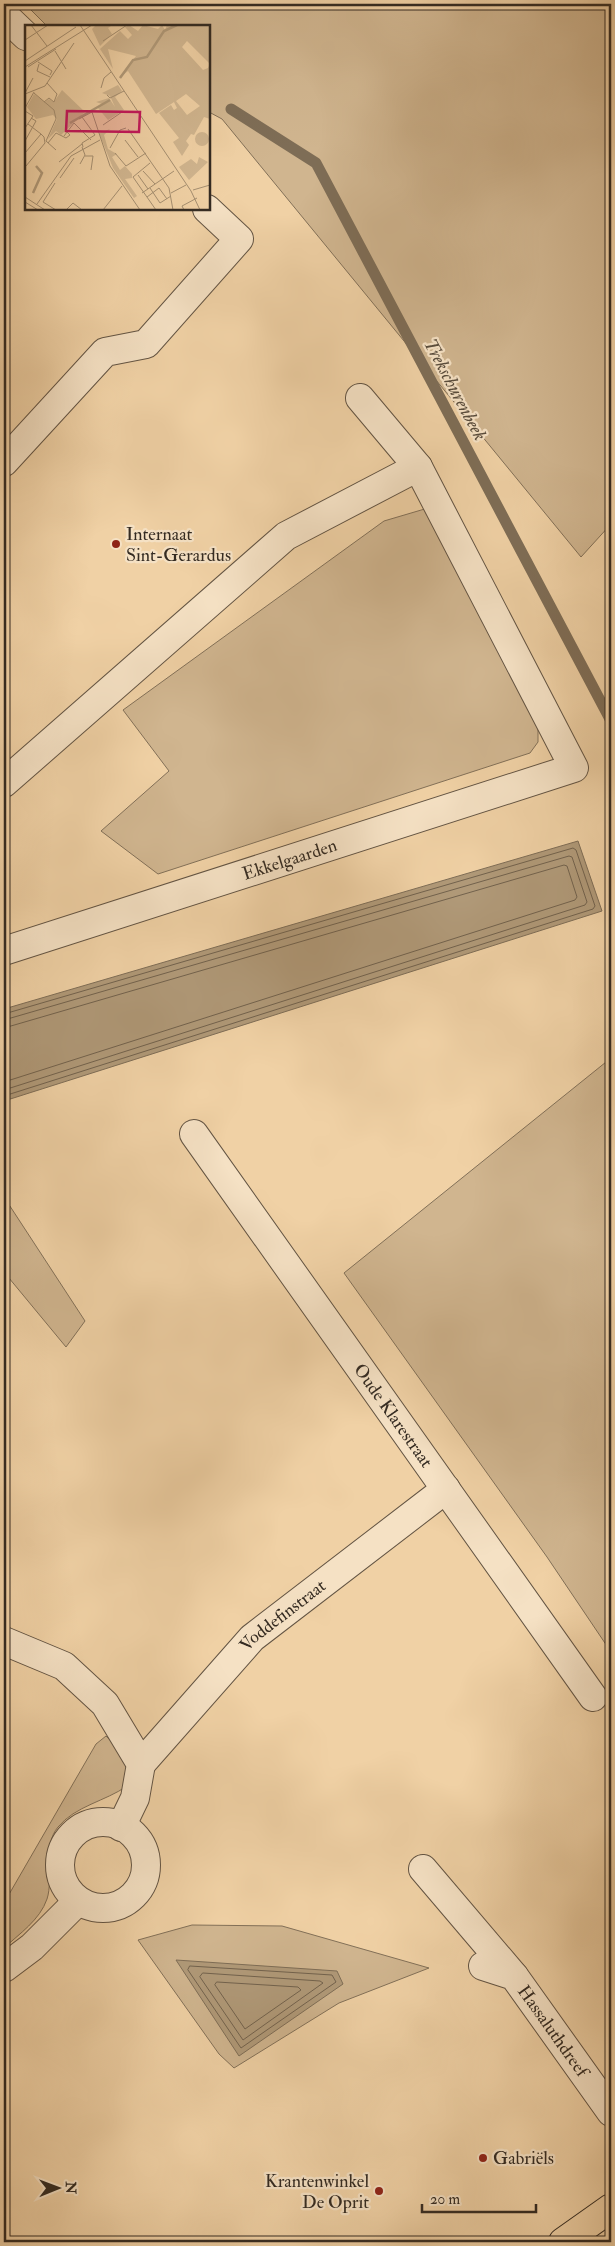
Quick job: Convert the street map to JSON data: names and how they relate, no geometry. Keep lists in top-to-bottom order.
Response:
{
  "streets": {
    "street": [
      "Ekkelgaarden",
      "Oude Klarestraat",
      "Voddefinstraat",
      "Hassaluthdreef"
    ]
  },
  "crossings": [
    ["Oude Klarestraat", "Voddefinstraat"]
  ],
  "water": ["Trekschurenbeek"],
  "places": ["Internaat Sint-Gerardus", "Gabriëls", "Krantenwinkel De Oprit"],
  "scale_bar": "20 m",
  "north": "right"
}
